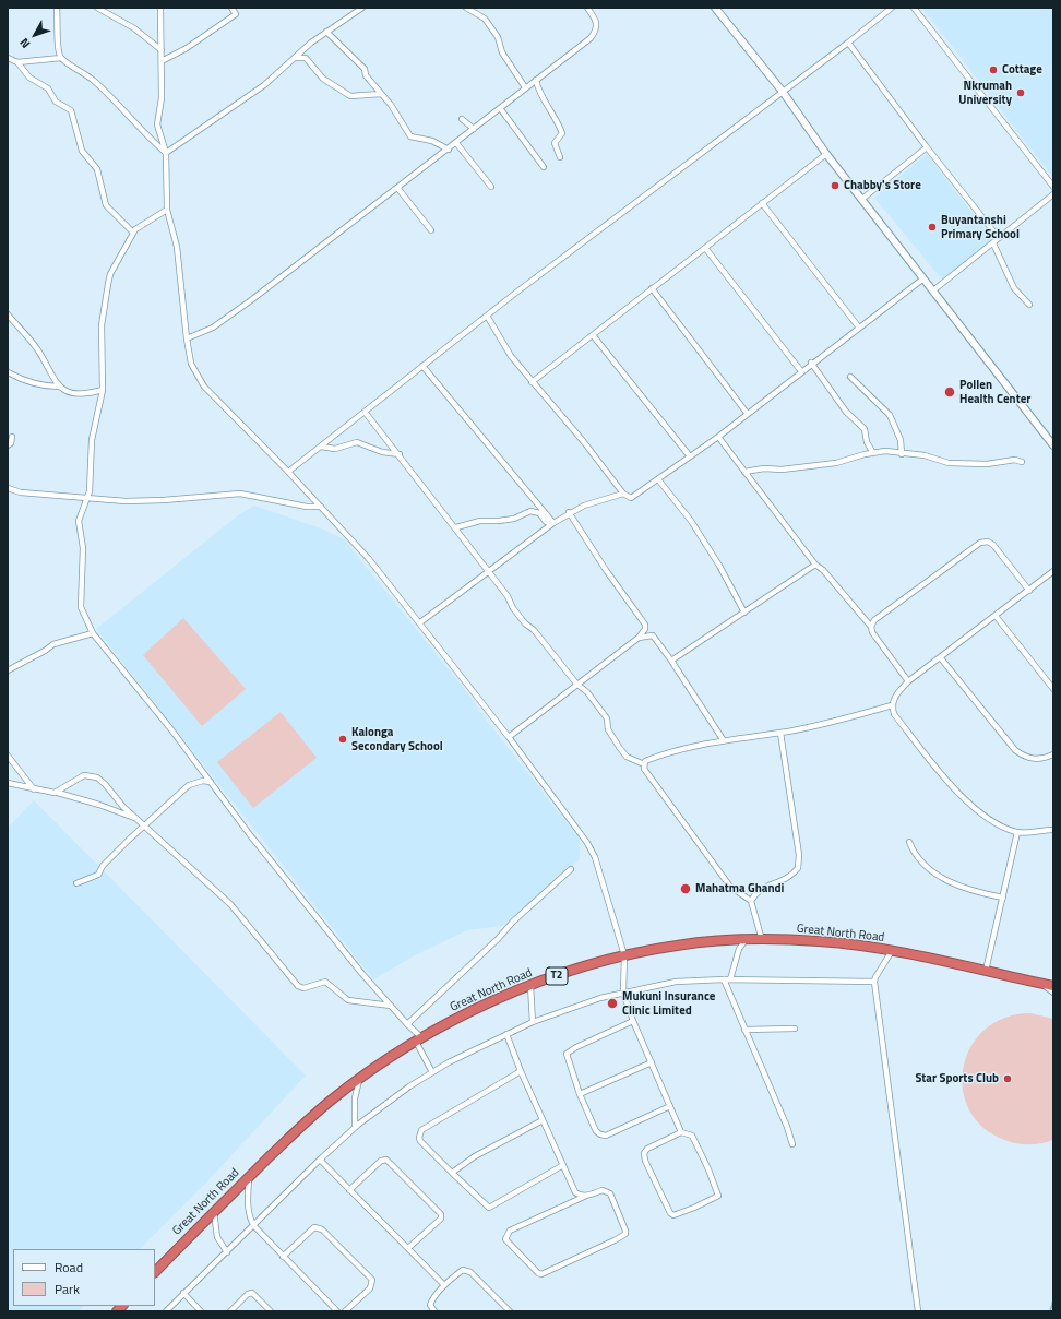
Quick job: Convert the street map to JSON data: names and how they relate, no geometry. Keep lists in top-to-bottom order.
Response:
{
  "streets": {
    "highway": ["Great North Road", "T2"]
  },
  "places": [
    "Cottage",
    "Nkrumah University",
    "Chabby's Store",
    "Buyantanshi Primary School",
    "Pollen Health Center",
    "Kalonga Secondary School",
    "Mahatma Ghandi",
    "Mukuni Insurance Clinic Limited",
    "Star Sports Club"
  ],
  "legend": ["Road", "Park"],
  "north": "bottom left"
}
